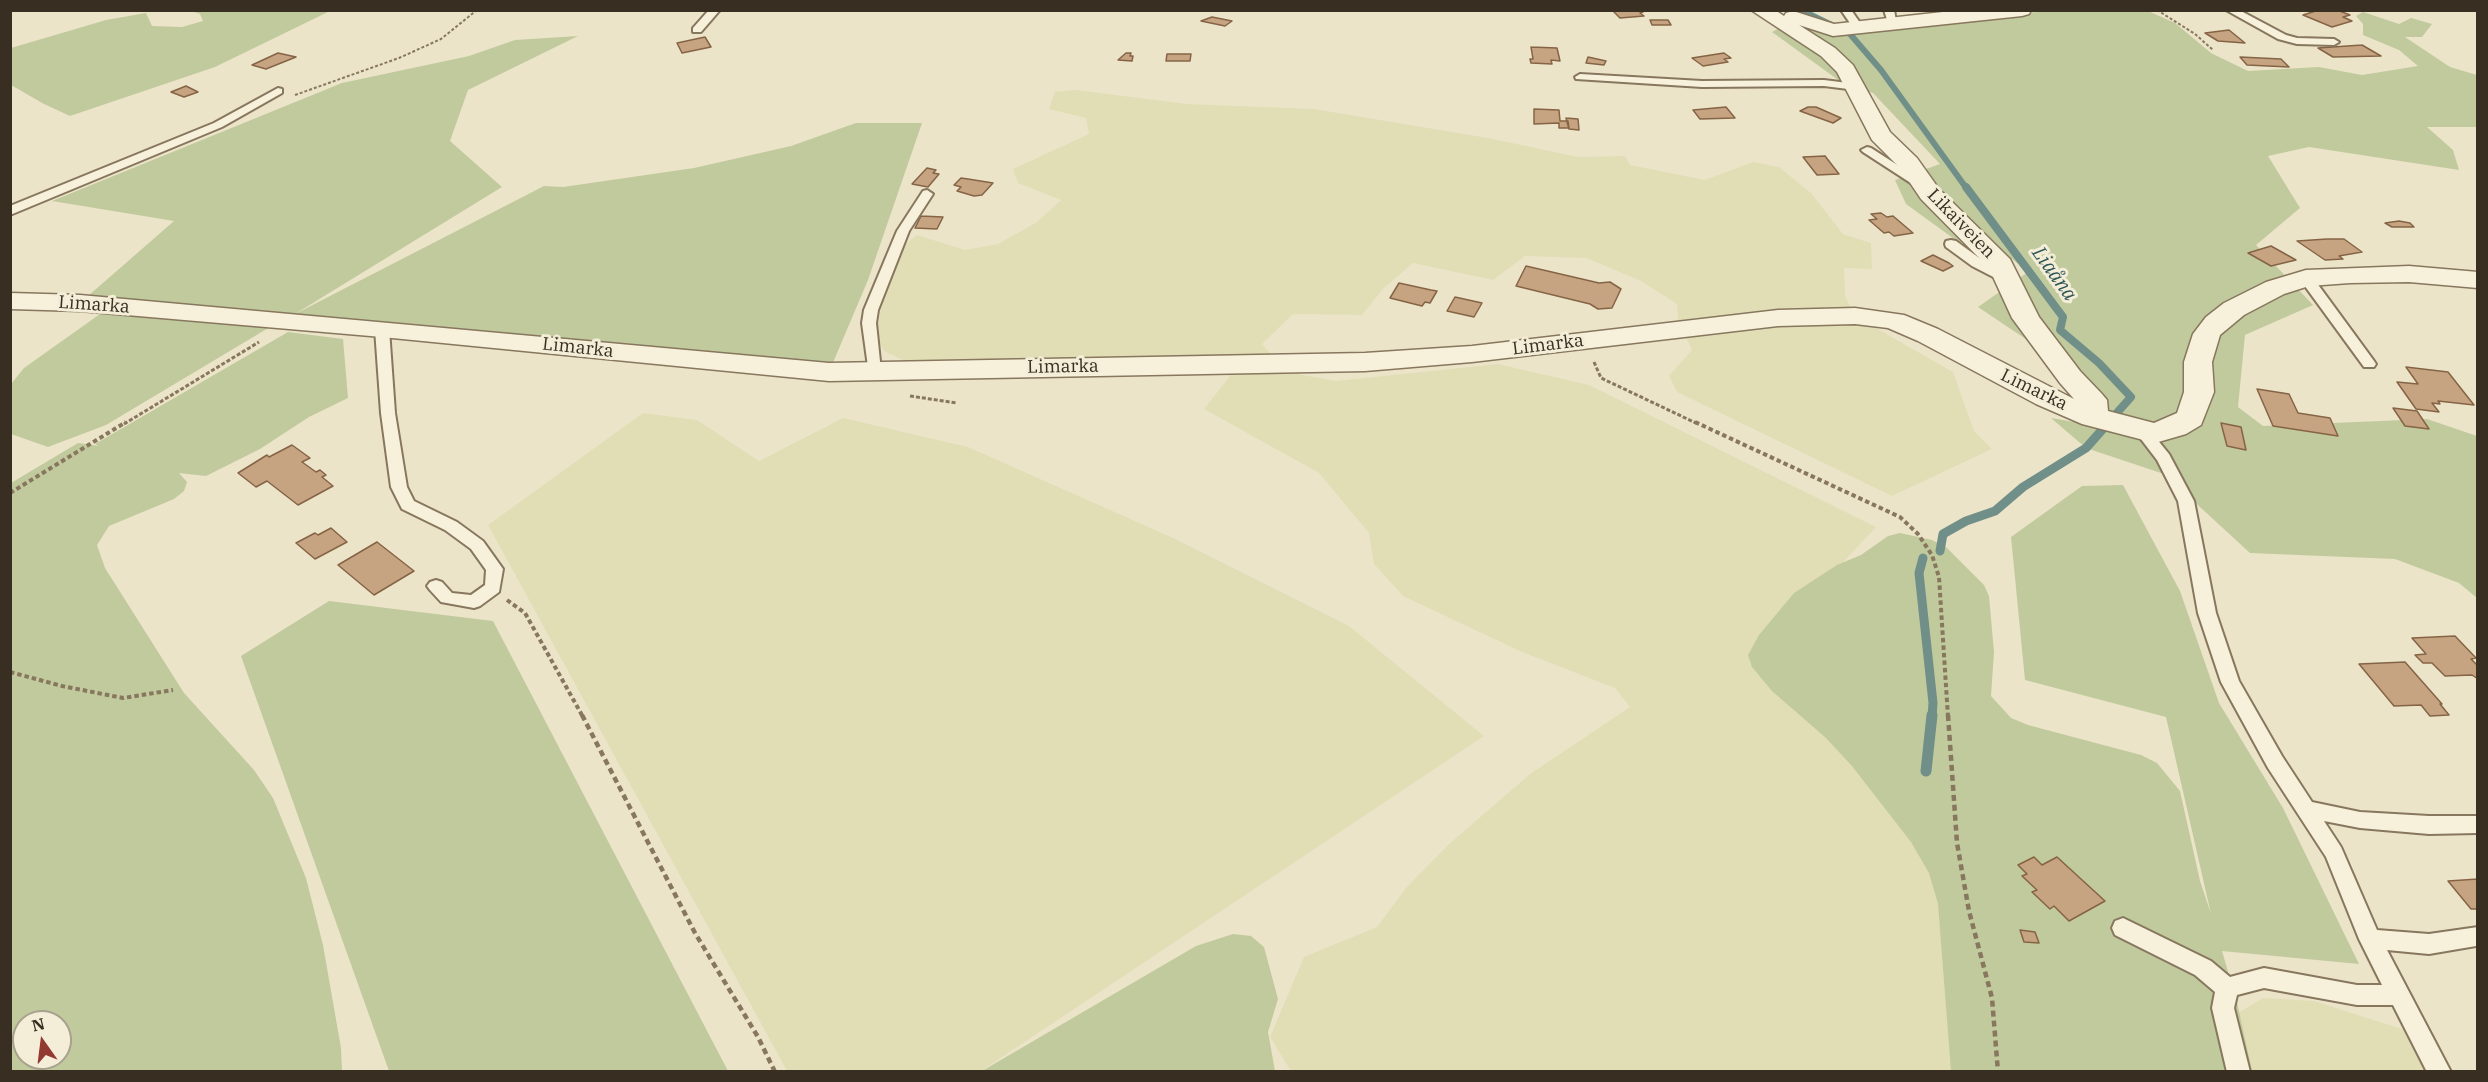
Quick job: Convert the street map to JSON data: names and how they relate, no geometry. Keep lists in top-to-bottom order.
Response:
{
  "streets": {
    "street": ["Likaiveien", "Limarka"]
  },
  "crossings": [
    ["Likaiveien", "Limarka"]
  ],
  "water": ["Liaåna"],
  "north": "top"
}
